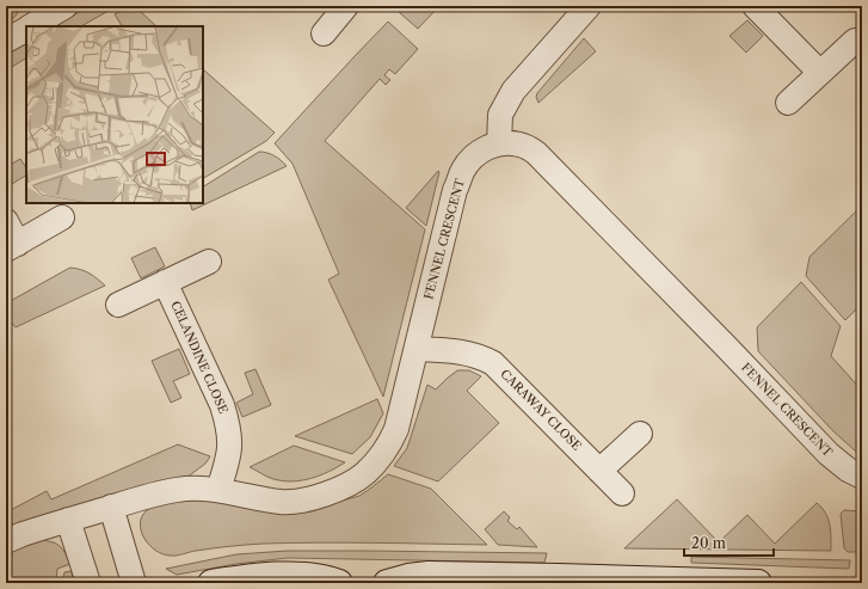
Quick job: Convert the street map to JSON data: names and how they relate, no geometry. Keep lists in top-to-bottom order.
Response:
{
  "streets": {
    "street": ["FENNEL CRESCENT", "CELANDINE CLOSE", "CARAWAY CLOSE"]
  },
  "crossings": [
    ["FENNEL CRESCENT", "CELANDINE CLOSE"],
    ["FENNEL CRESCENT", "CARAWAY CLOSE"]
  ],
  "scale_bar": "20 m"
}
